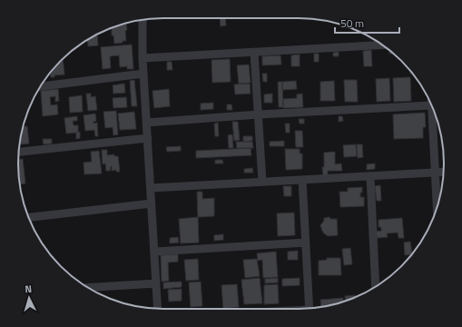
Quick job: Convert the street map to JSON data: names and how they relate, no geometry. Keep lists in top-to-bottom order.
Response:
{
  "scale_bar": "50 m",
  "north": "top"
}
